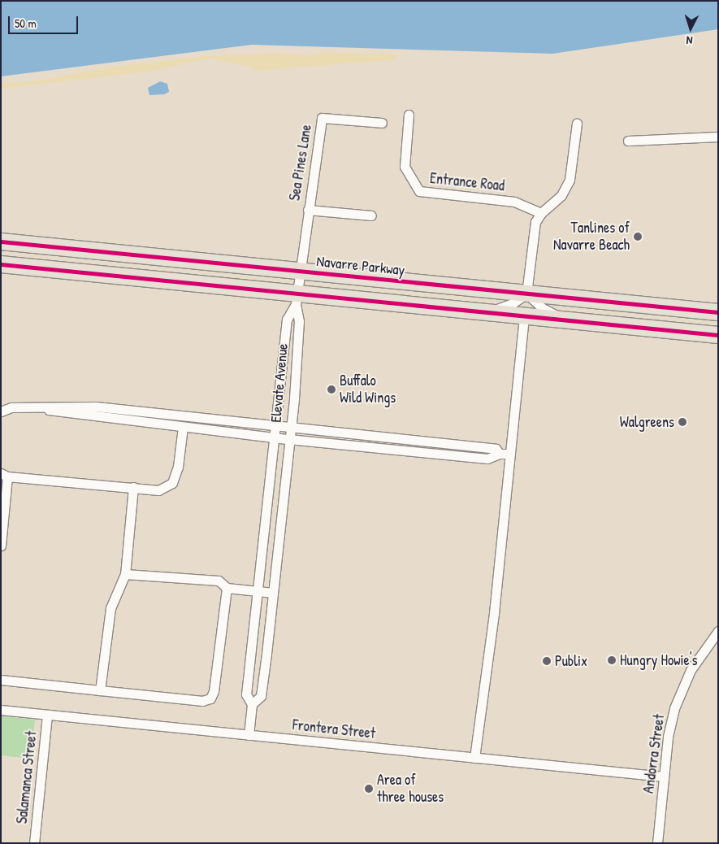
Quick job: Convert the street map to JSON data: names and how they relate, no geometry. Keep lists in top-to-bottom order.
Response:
{
  "streets": {
    "highway": ["Navarre Parkway"],
    "street": [
      "Sea Pines Lane",
      "Entrance Road",
      "Elevate Avenue",
      "Frontera Street",
      "Andorra Street",
      "Salamanca Street"
    ]
  },
  "crossings": [
    ["Sea Pines Lane", "Navarre Parkway"],
    ["Frontera Street", "Andorra Street"],
    ["Frontera Street", "Salamanca Street"]
  ],
  "places": [
    "Tanlines of Navarre Beach",
    "Buffalo Wild Wings",
    "Walgreens",
    "Hungry Howie's",
    "Publix",
    "Area of three houses"
  ],
  "scale_bar": "50 m",
  "north": "bottom"
}
